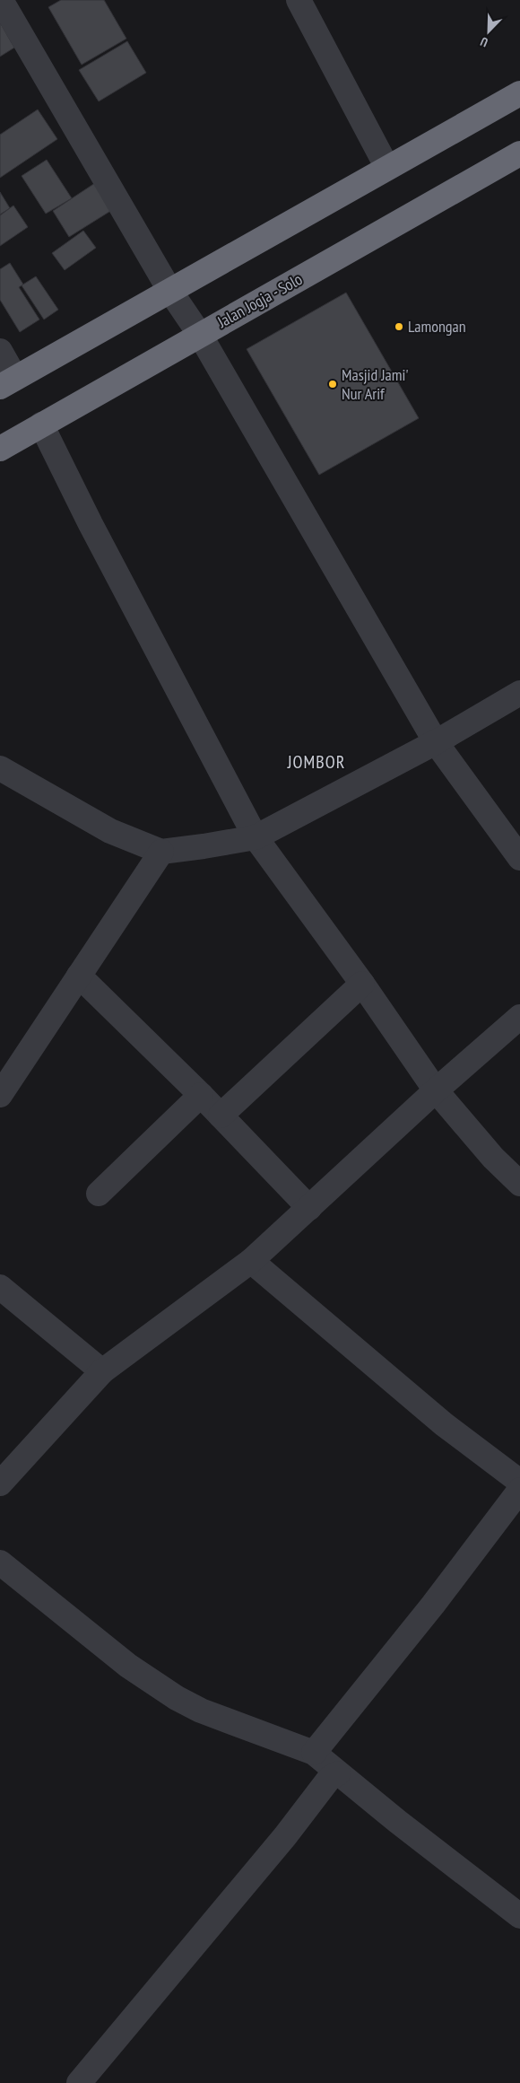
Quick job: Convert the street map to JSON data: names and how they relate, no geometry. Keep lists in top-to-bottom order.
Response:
{
  "streets": {
    "highway": ["Jalan Jogja - Solo"]
  },
  "districts": ["JOMBOR"],
  "places": ["Lamongan", "Masjid Jami' Nur Arif"],
  "north": "bottom left"
}
